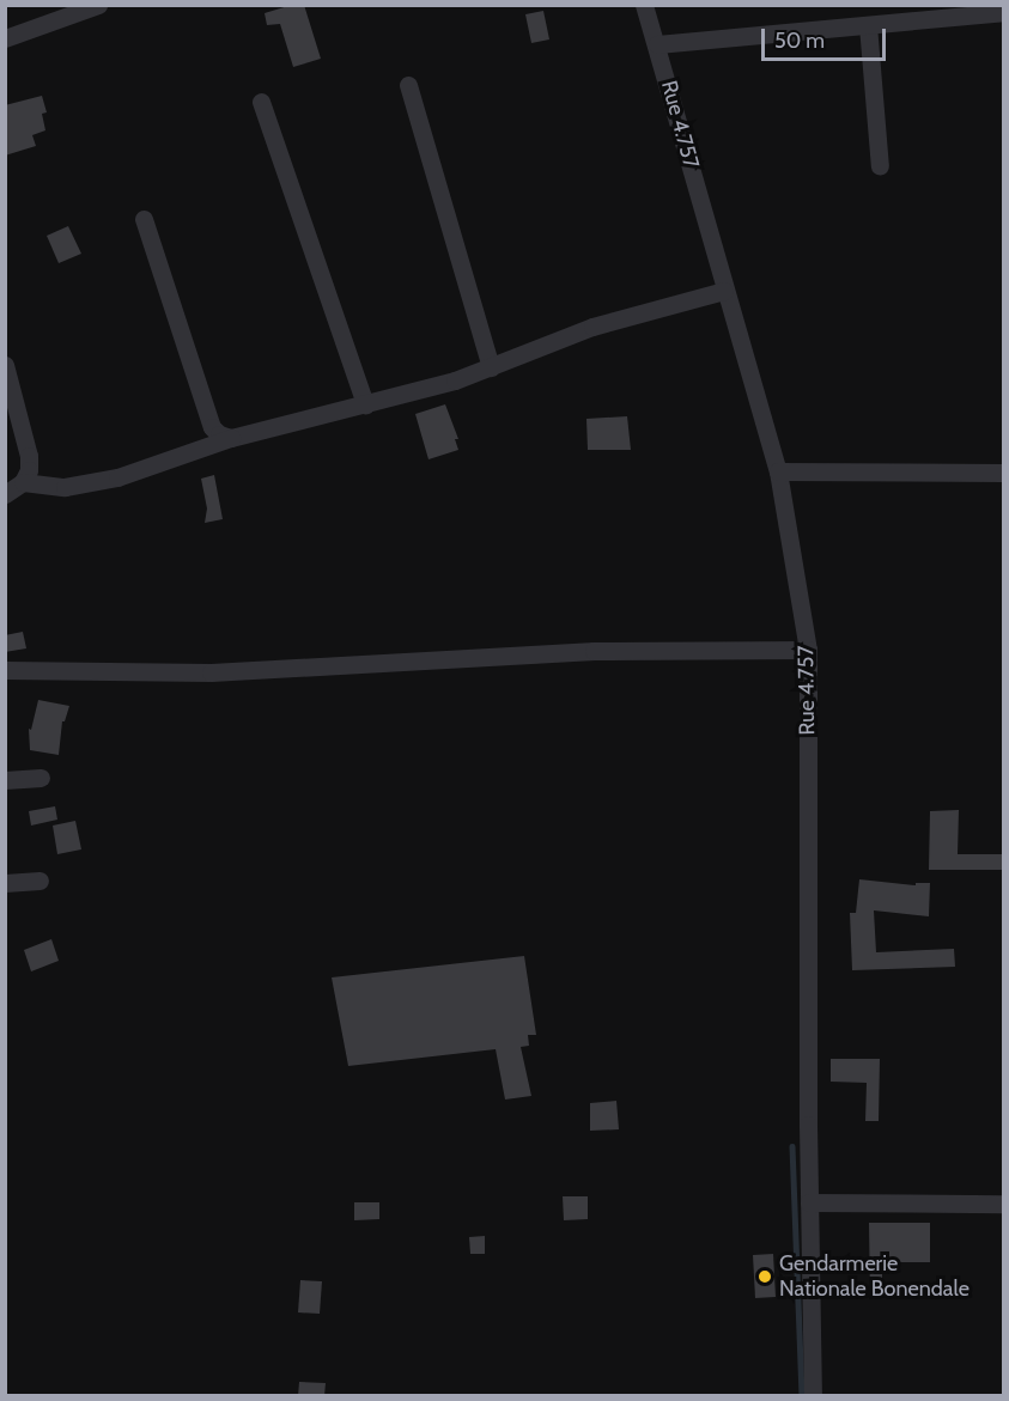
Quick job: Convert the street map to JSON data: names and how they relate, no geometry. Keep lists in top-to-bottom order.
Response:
{
  "streets": {
    "street": ["Rue 4.757"]
  },
  "places": ["Gendarmerie Nationale Bonendale"],
  "scale_bar": "50 m"
}
